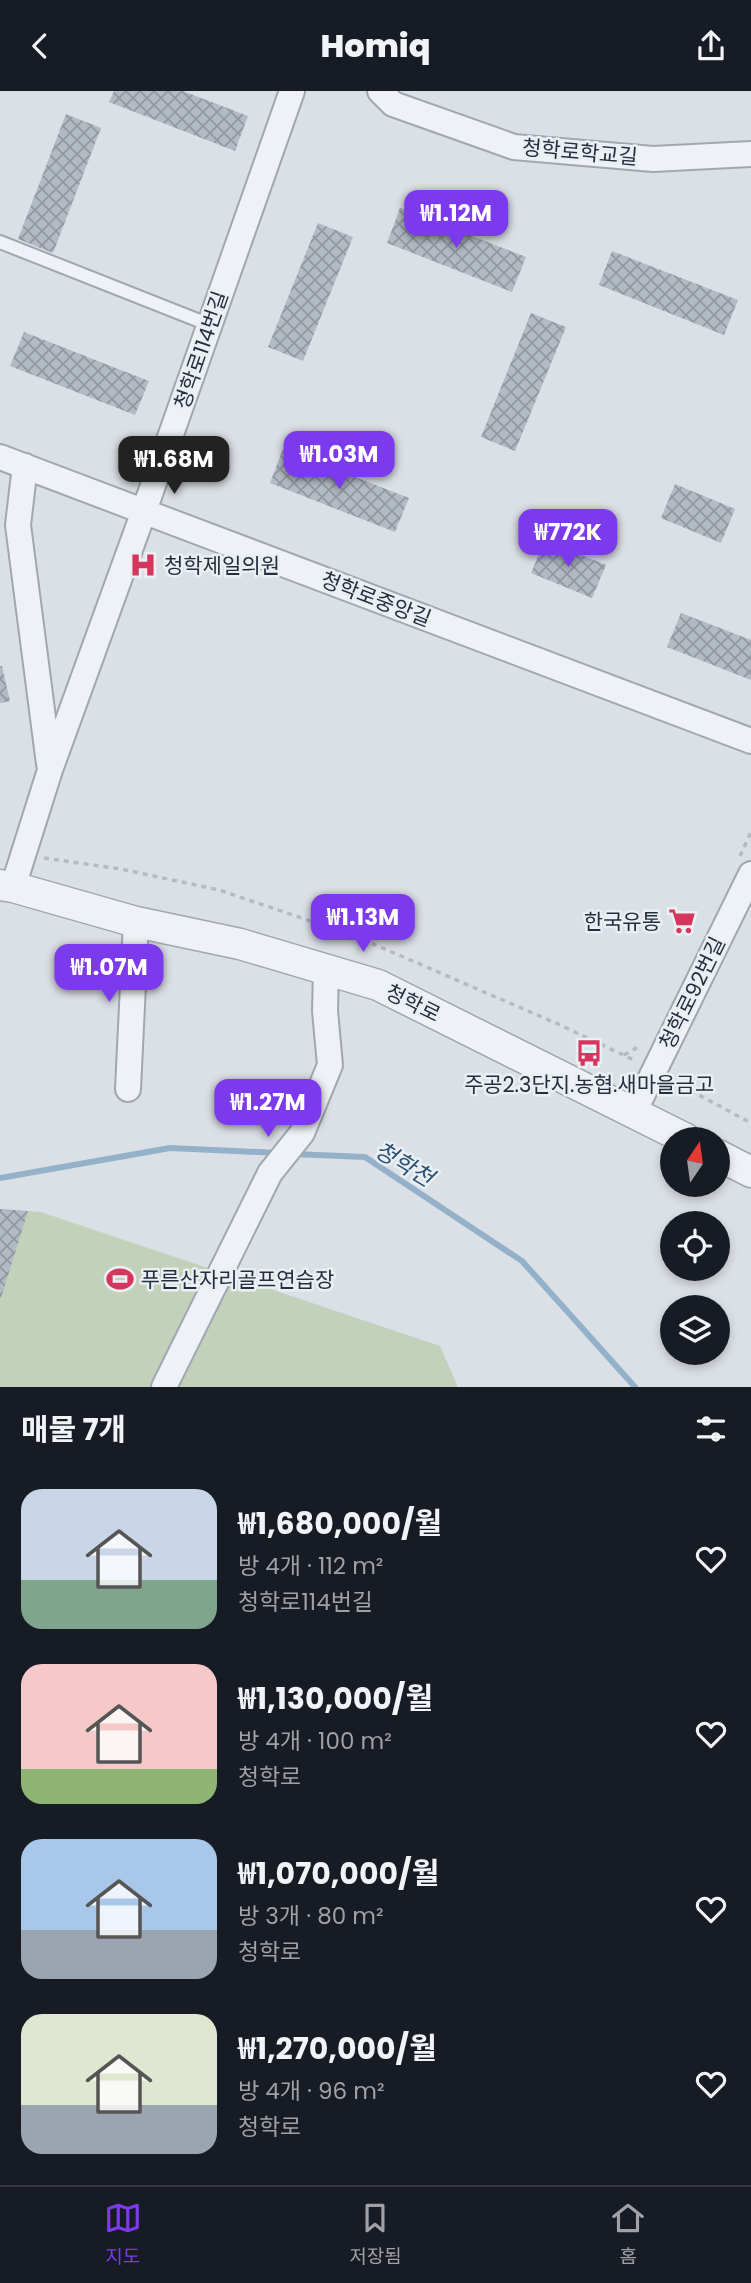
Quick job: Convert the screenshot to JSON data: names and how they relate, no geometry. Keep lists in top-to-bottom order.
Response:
{
  "streets": {
    "street": [
      "청학로학교길",
      "청학로114번길",
      "청학로중앙길",
      "청학로92번길",
      "청학로"
    ]
  },
  "crossings": [
    ["청학로114번길", "청학로중앙길"],
    ["청학로114번길", "청학로"],
    ["청학로92번길", "청학로"]
  ],
  "water": ["청학천"],
  "places": {
    "hospital": ["청학제일의원"],
    "supermarket": ["한국유통"],
    "bus stop": ["주공2.3단지.농협.새마을금고"],
    "sports": ["푸른산자리골프연습장"]
  },
  "north": "top",
  "page": {
    "header": "Homiq",
    "price": [
      "₩1.12M",
      "₩1.03M",
      "₩1.68M",
      "₩772K",
      "₩1.13M",
      "₩1.07M",
      "₩1.27M"
    ],
    "heading": "매물 7개",
    "list": [
      {
        "name": "₩1,680,000/월",
        "note": "방 4개 · 112 m² · 청학로114번길"
      },
      {
        "name": "₩1,130,000/월",
        "note": "방 4개 · 100 m² · 청학로"
      },
      {
        "name": "₩1,070,000/월",
        "note": "방 3개 · 80 m² · 청학로"
      },
      {
        "name": "₩1,270,000/월",
        "note": "방 4개 · 96 m² · 청학로"
      }
    ],
    "tabs": ["지도", "저장됨", "홈"]
  }
}
